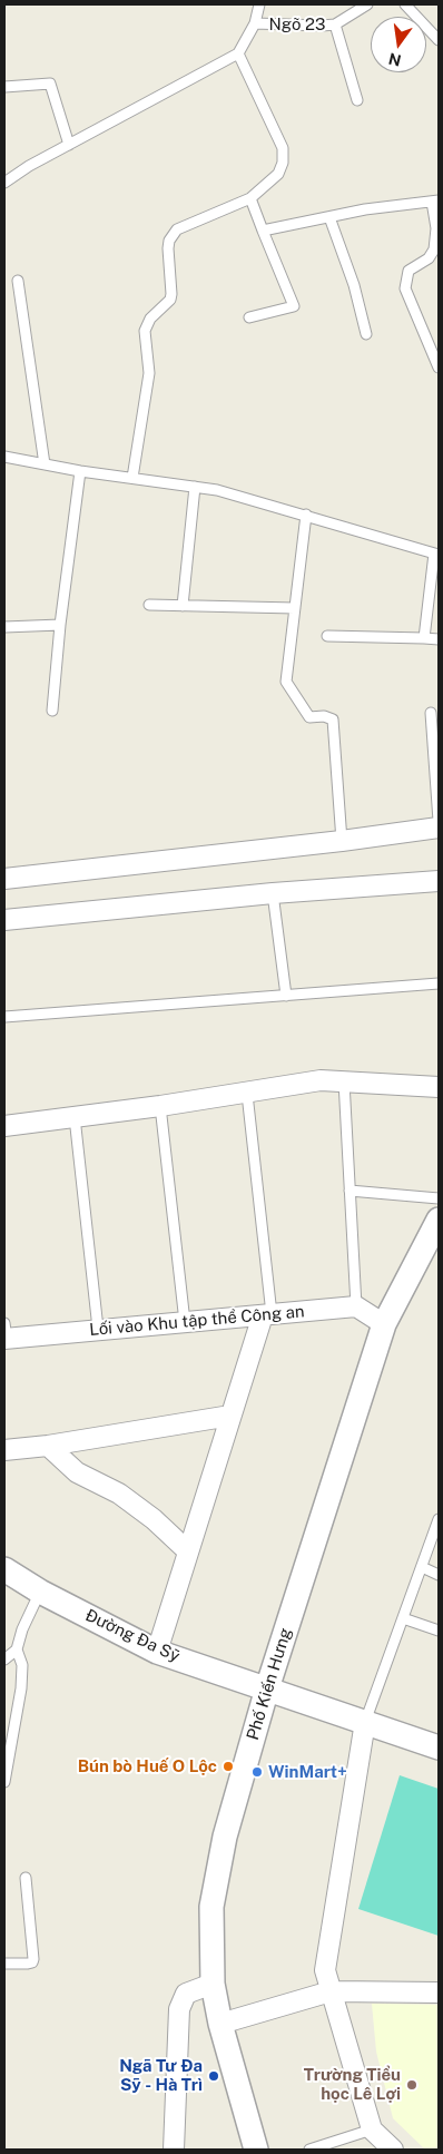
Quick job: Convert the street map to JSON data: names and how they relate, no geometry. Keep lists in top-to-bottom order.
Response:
{
  "streets": {
    "street": ["Lối vào Khu tập thể Công an", "Đường Đa Sỹ", "Phố Kiến Hưng"],
    "lane": ["Ngõ 23"]
  },
  "crossings": [
    ["Đường Đa Sỹ", "Phố Kiến Hưng"]
  ],
  "places": [
    "Bún bò Huế O Lộc",
    "WinMart+",
    "Ngã Tư Đa Sỹ - Hà Trì",
    "Trường Tiểu học Lê Lợi"
  ],
  "north": "bottom"
}
